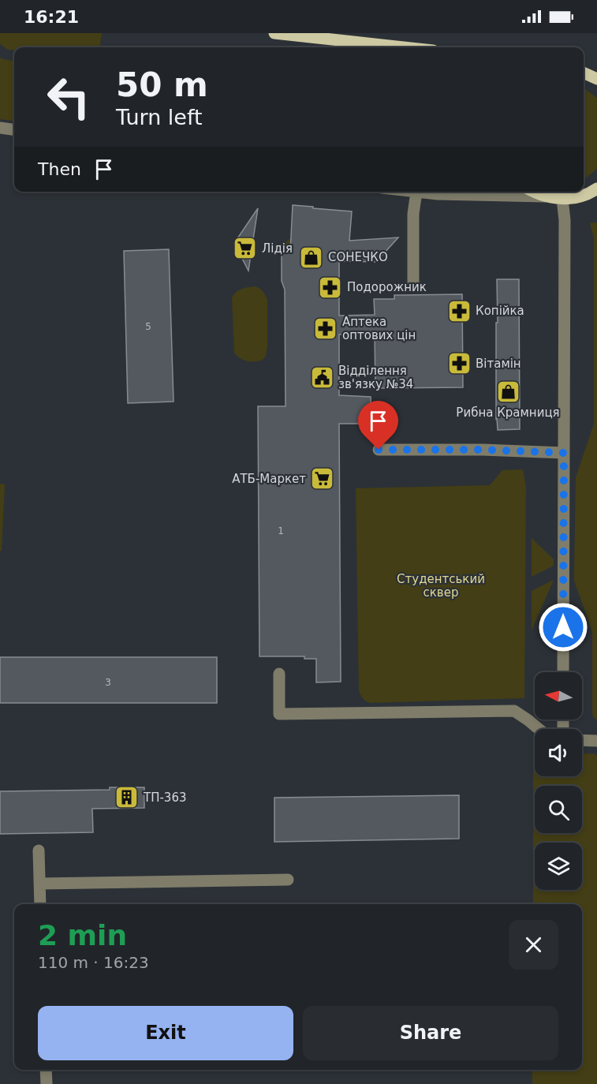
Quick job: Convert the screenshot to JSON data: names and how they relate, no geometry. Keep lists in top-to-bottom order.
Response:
{
  "parks": ["Студентський сквер"],
  "places": {
    "supermarket": ["Лідія", "АТБ-Маркет"],
    "shop": ["СОНЕЧКО", "Рибна Крамниця"],
    "pharmacy": [
      "Подорожник",
      "Копійка",
      "Аптека оптових цін",
      "Вітамін"
    ],
    "public building": ["Відділення зв'язку №34"],
    "building": ["ТП-363"]
  },
  "house_numbers": ["5", "1", "3"],
  "north": "left",
  "page": {
    "status": "16:21",
    "turn": ["50 m", "Turn left"],
    "then": "Then",
    "heading": ["2 min", "110 m · 16:23"],
    "buttons": ["Exit", "Share"]
  }
}
